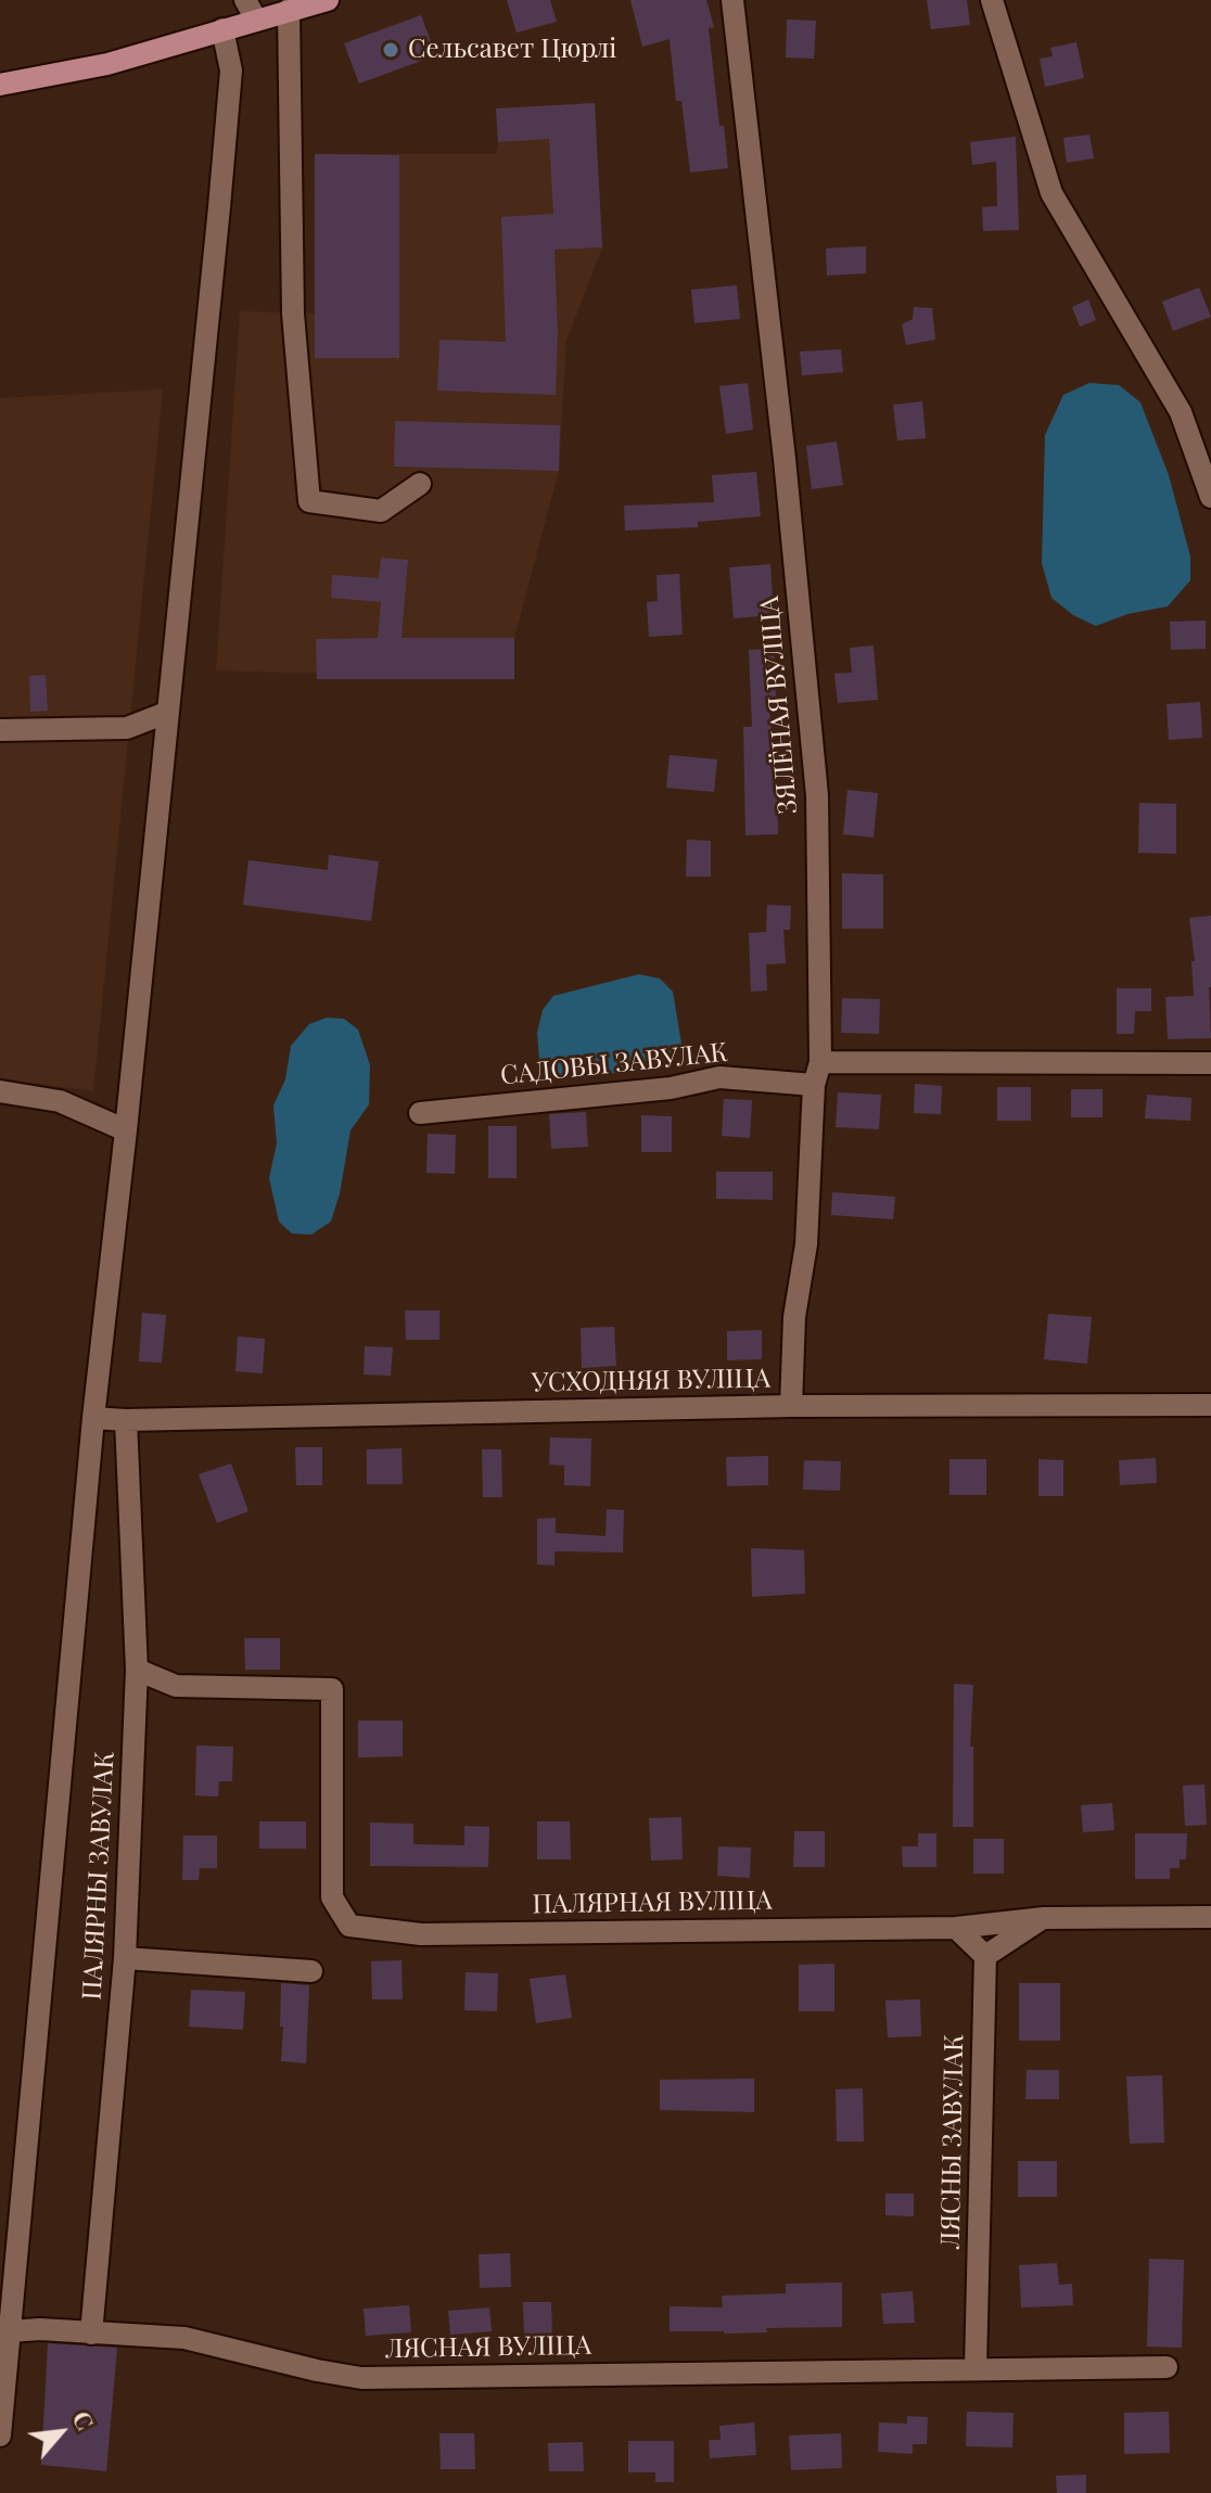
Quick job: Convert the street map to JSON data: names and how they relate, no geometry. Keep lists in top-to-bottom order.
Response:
{
  "streets": {
    "street": [
      "ЗЯЛЁНАЯ ВУЛІЦА",
      "САДОВЫ ЗАВУЛАК",
      "УСХОДНЯЯ ВУЛІЦА",
      "ПАЛЯРНЫ ЗАВУЛАК",
      "ПАЛЯРНАЯ ВУЛІЦА",
      "ЛЯСНЫ ЗАВУЛАК",
      "ЛЯСНАЯ ВУЛІЦА"
    ]
  },
  "crossings": [
    ["ЗЯЛЁНАЯ ВУЛІЦА", "САДОВЫ ЗАВУЛАК"],
    ["ЗЯЛЁНАЯ ВУЛІЦА", "УСХОДНЯЯ ВУЛІЦА"],
    ["УСХОДНЯЯ ВУЛІЦА", "ПАЛЯРНЫ ЗАВУЛАК"],
    ["ПАЛЯРНЫ ЗАВУЛАК", "ПАЛЯРНАЯ ВУЛІЦА"],
    ["ПАЛЯРНЫ ЗАВУЛАК", "ЛЯСНАЯ ВУЛІЦА"],
    ["ЛЯСНЫ ЗАВУЛАК", "ЛЯСНАЯ ВУЛІЦА"]
  ],
  "places": ["Сельсавет Цюрлі"],
  "north": "top right"
}
